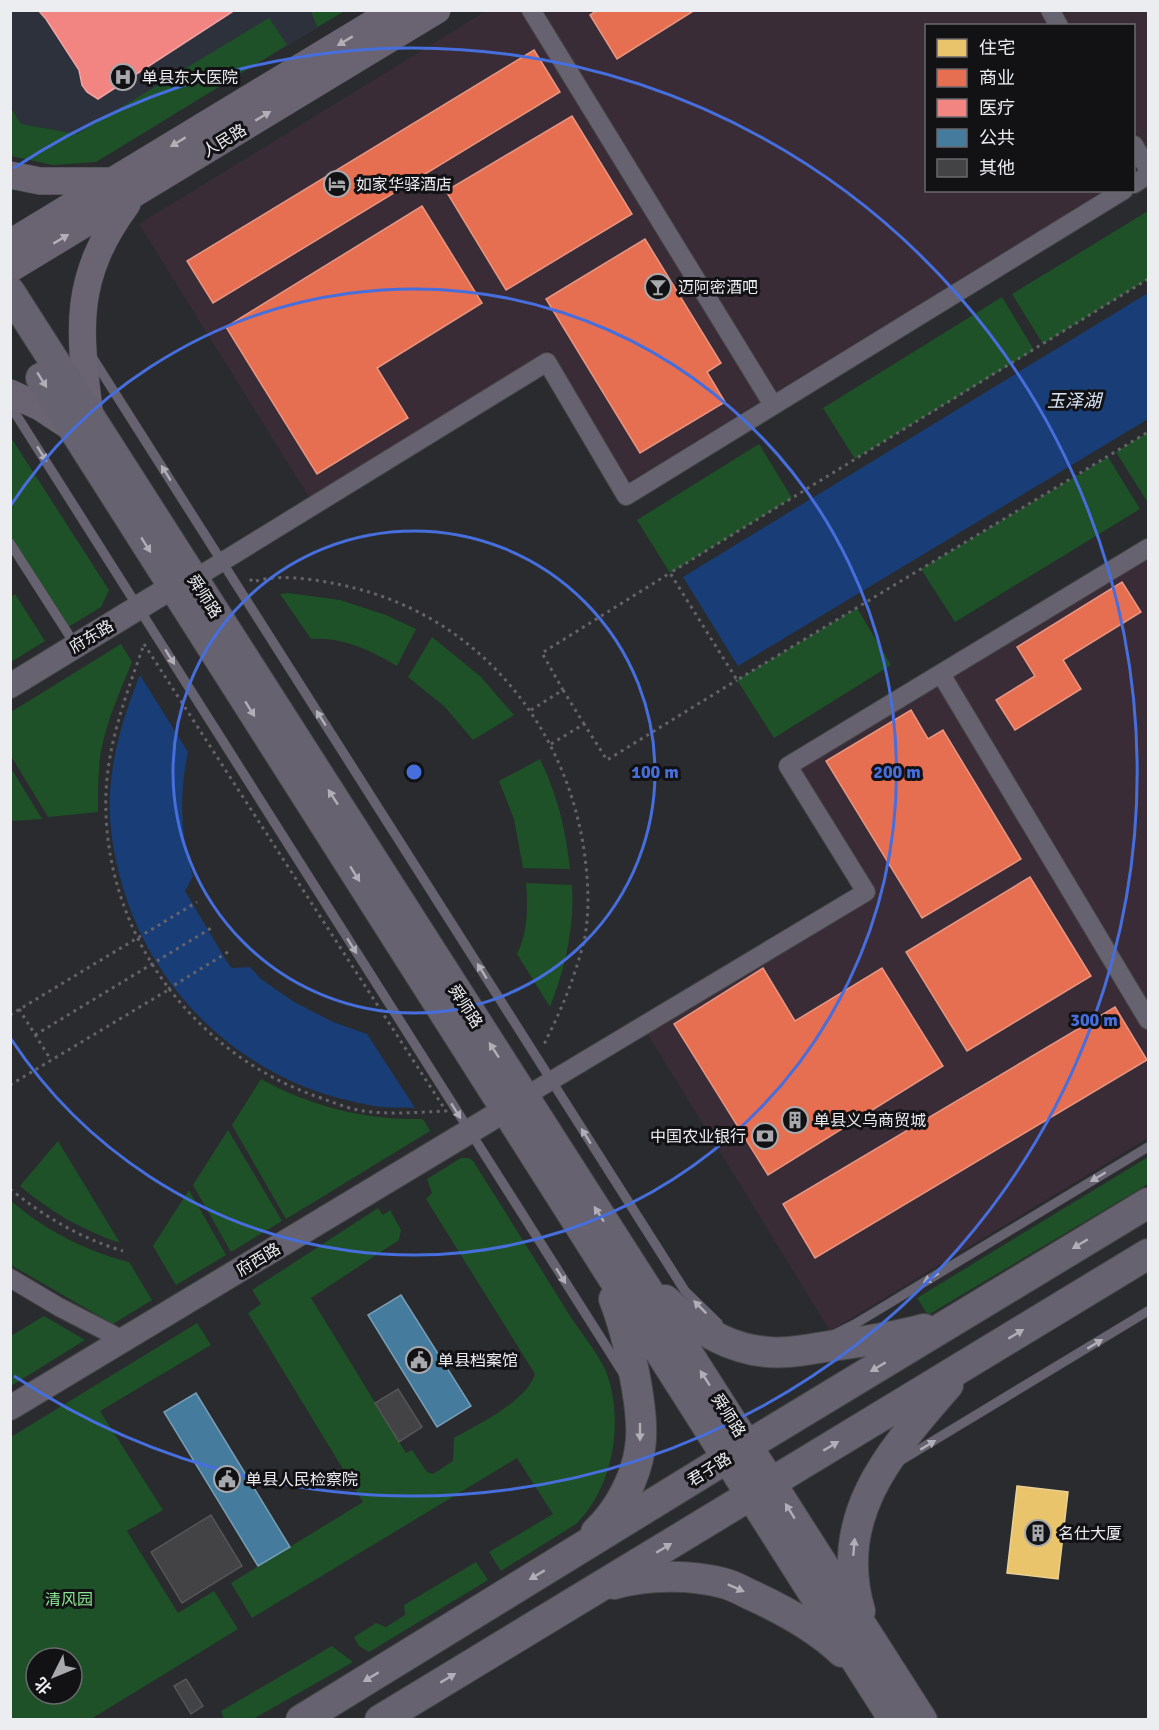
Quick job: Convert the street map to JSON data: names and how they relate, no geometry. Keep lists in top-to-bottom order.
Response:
{
  "streets": {
    "main road": ["人民路", "舜师路", "君子路"],
    "street": ["府东路", "府西路"]
  },
  "crossings": [
    ["舜师路", "府东路"],
    ["舜师路", "府西路"],
    ["舜师路", "君子路"]
  ],
  "water": ["玉泽湖"],
  "parks": ["清风园"],
  "places": {
    "hospital": ["单县东大医院"],
    "hotel": ["如家华驿酒店"],
    "bar": ["迈阿密酒吧"],
    "building": ["单县义乌商贸城", "名仕大厦"],
    "bank": ["中国农业银行"],
    "public building": ["单县档案馆", "单县人民检察院"]
  },
  "legend": [
    "住宅",
    "商业",
    "医疗",
    "公共",
    "其他"
  ],
  "north": "bottom left",
  "rings": ["100 m", "200 m", "300 m"]
}
